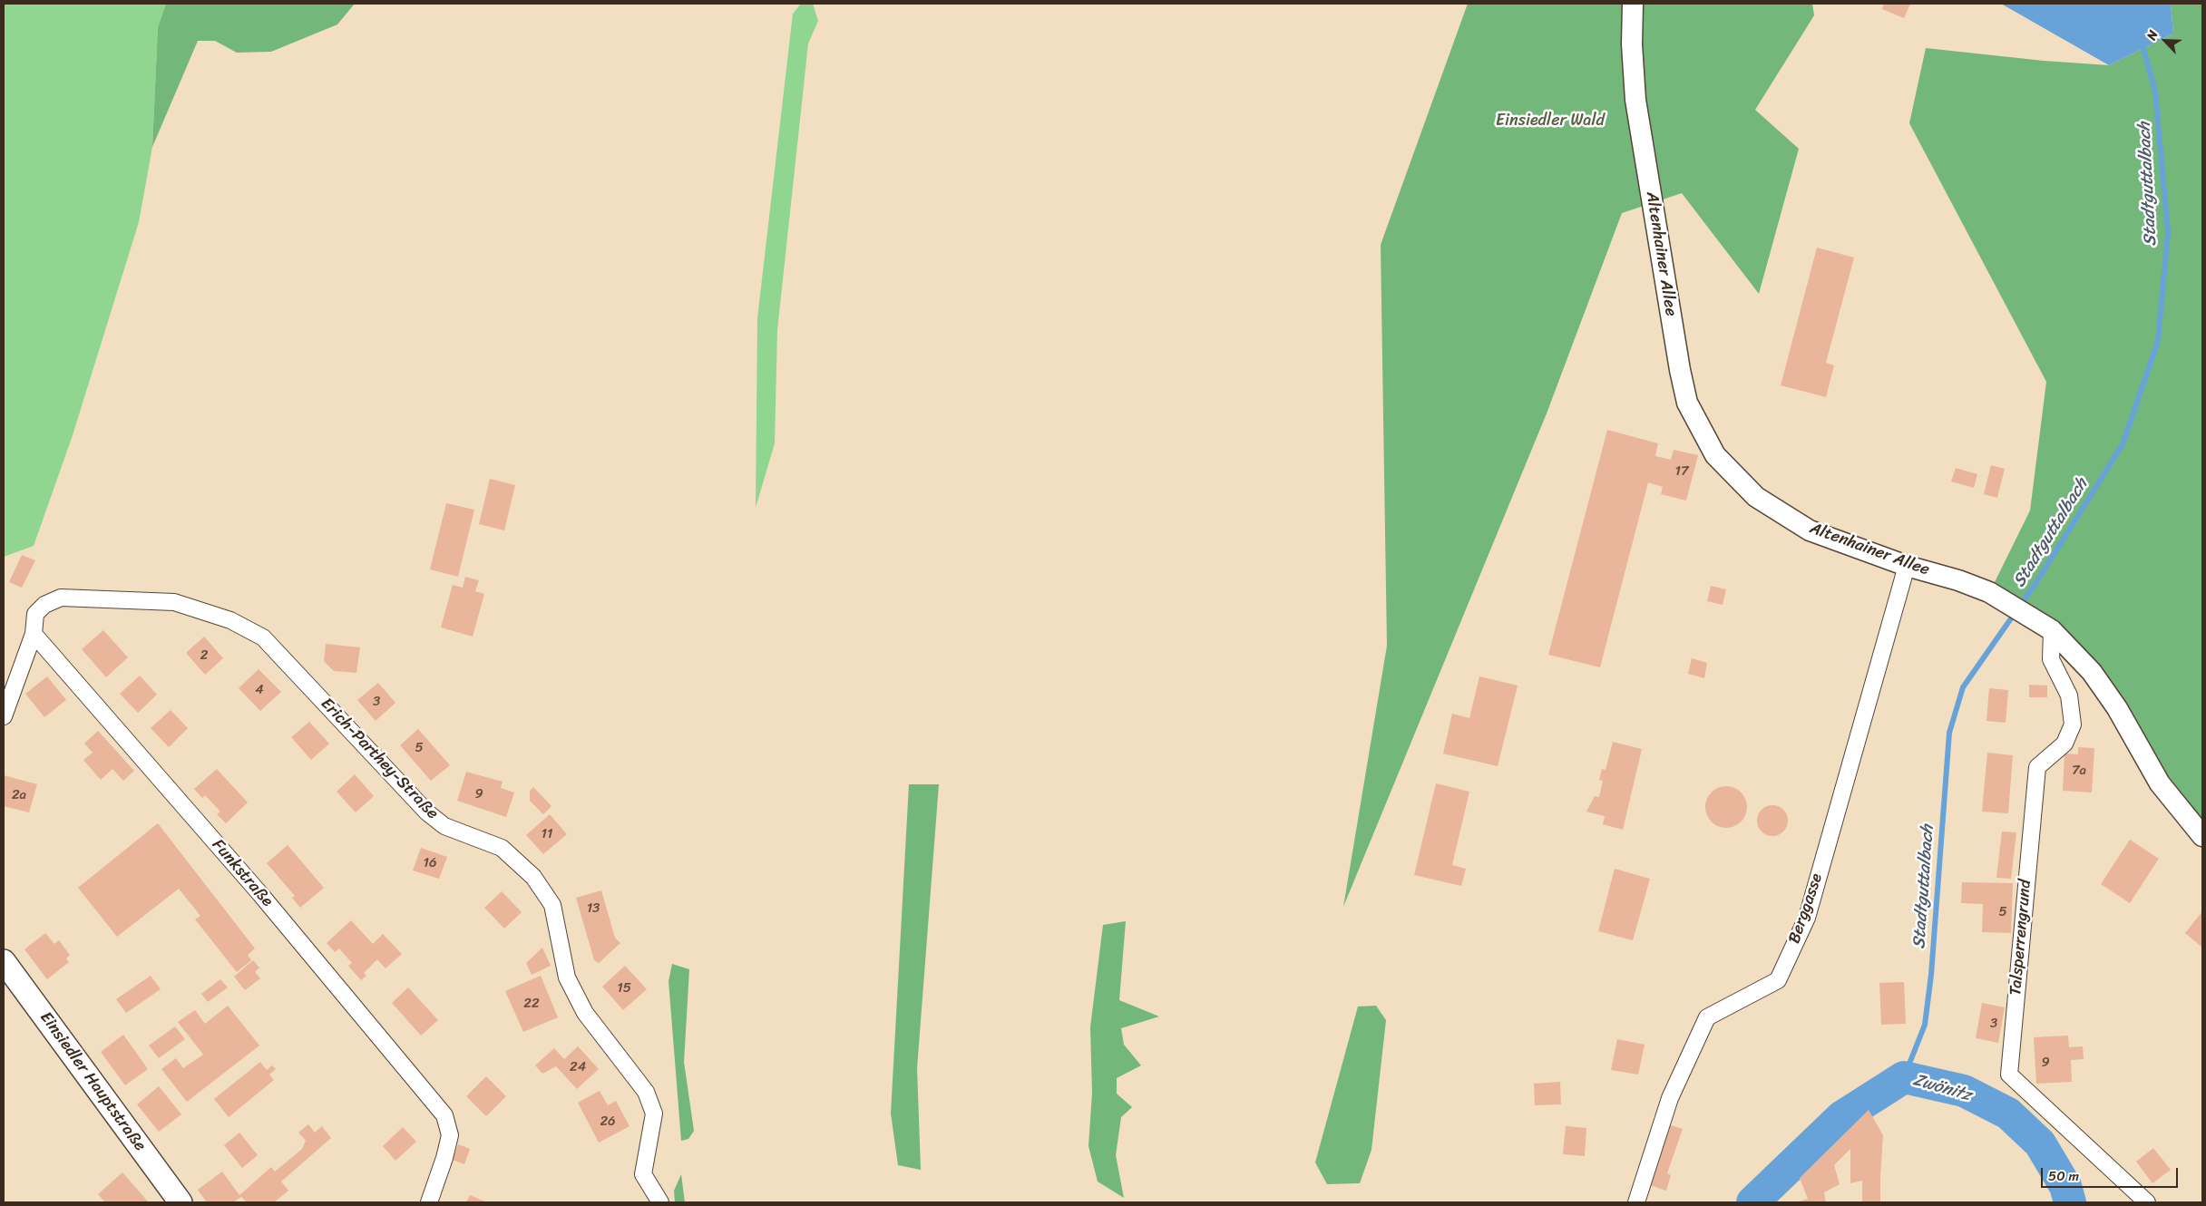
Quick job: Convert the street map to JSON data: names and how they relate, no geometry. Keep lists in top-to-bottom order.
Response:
{
  "streets": {
    "main road": ["Einsiedler Hauptstraße"],
    "street": [
      "Altenhainer Allee",
      "Erich-Parthey-Straße",
      "Funkstraße",
      "Berggasse",
      "Talsperrengrund"
    ]
  },
  "crossings": [
    ["Altenhainer Allee", "Berggasse"],
    ["Altenhainer Allee", "Talsperrengrund"],
    ["Erich-Parthey-Straße", "Funkstraße"]
  ],
  "water": ["Stadtguttalbach", "Zwönitz"],
  "parks": ["Einsiedler Wald"],
  "house_numbers": [
    "17",
    "2",
    "4",
    "3",
    "5",
    "7a",
    "9",
    "2a",
    "11",
    "16",
    "13",
    "5",
    "15",
    "22",
    "3",
    "9",
    "24",
    "26"
  ],
  "scale_bar": "50 m",
  "north": "top left"
}
